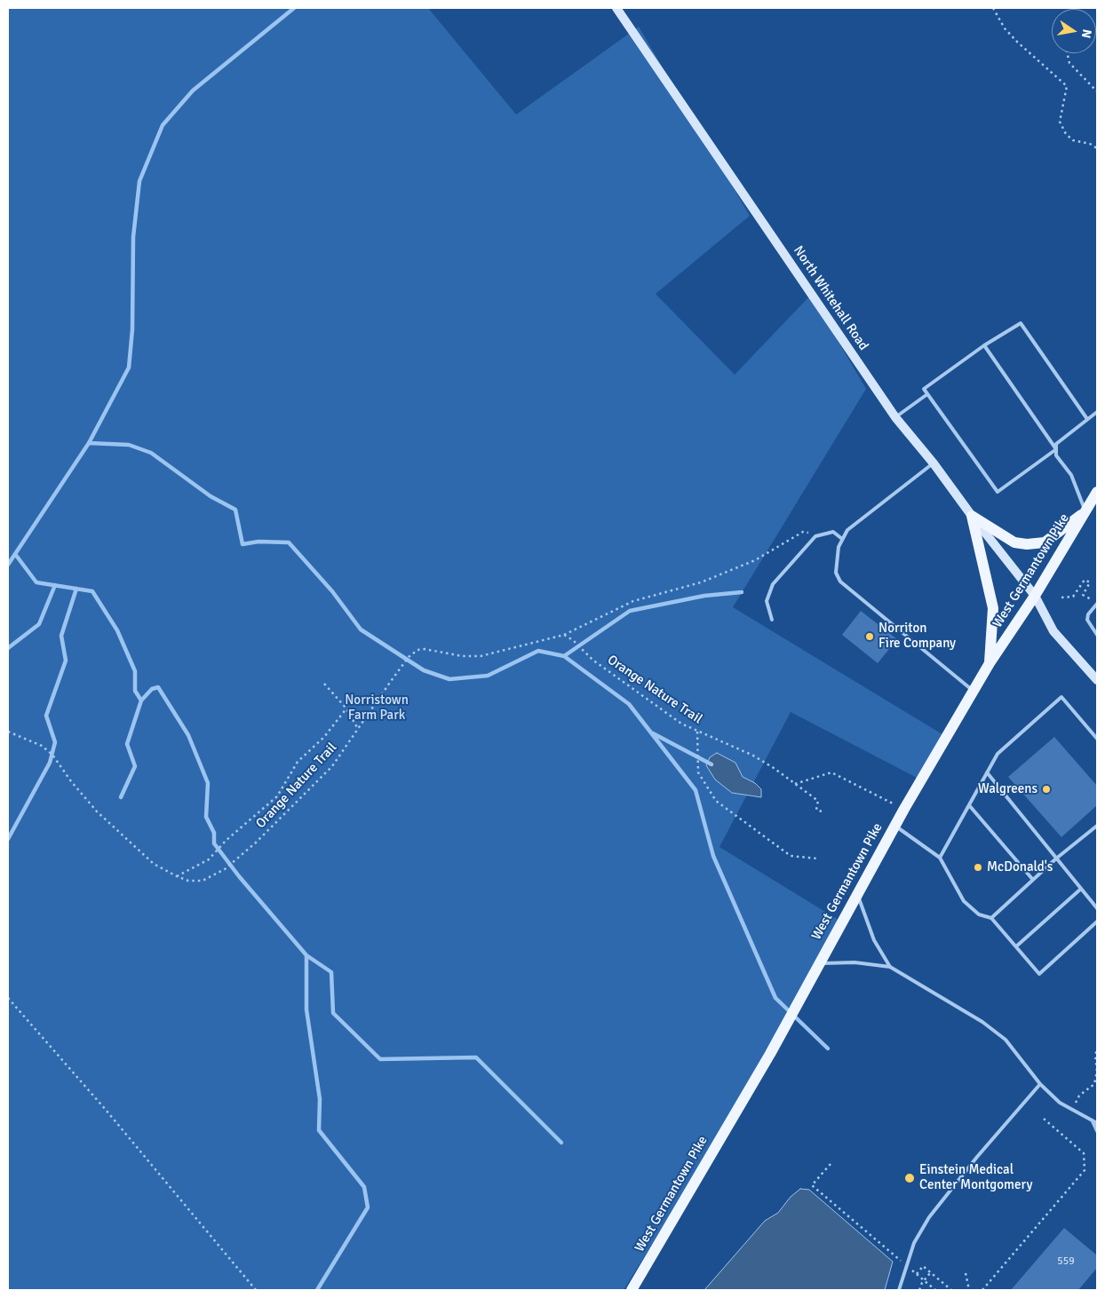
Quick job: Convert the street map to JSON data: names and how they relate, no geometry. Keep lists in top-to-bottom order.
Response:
{
  "streets": {
    "main road": ["North Whitehall Road", "West Germantown Pike"],
    "path": ["Orange Nature Trail"]
  },
  "crossings": [
    ["North Whitehall Road", "West Germantown Pike"]
  ],
  "parks": ["Norristown Farm Park"],
  "places": [
    "Norriton Fire Company",
    "Walgreens",
    "McDonald's",
    "Einstein Medical Center Montgomery"
  ],
  "house_numbers": ["559"],
  "north": "right"
}
